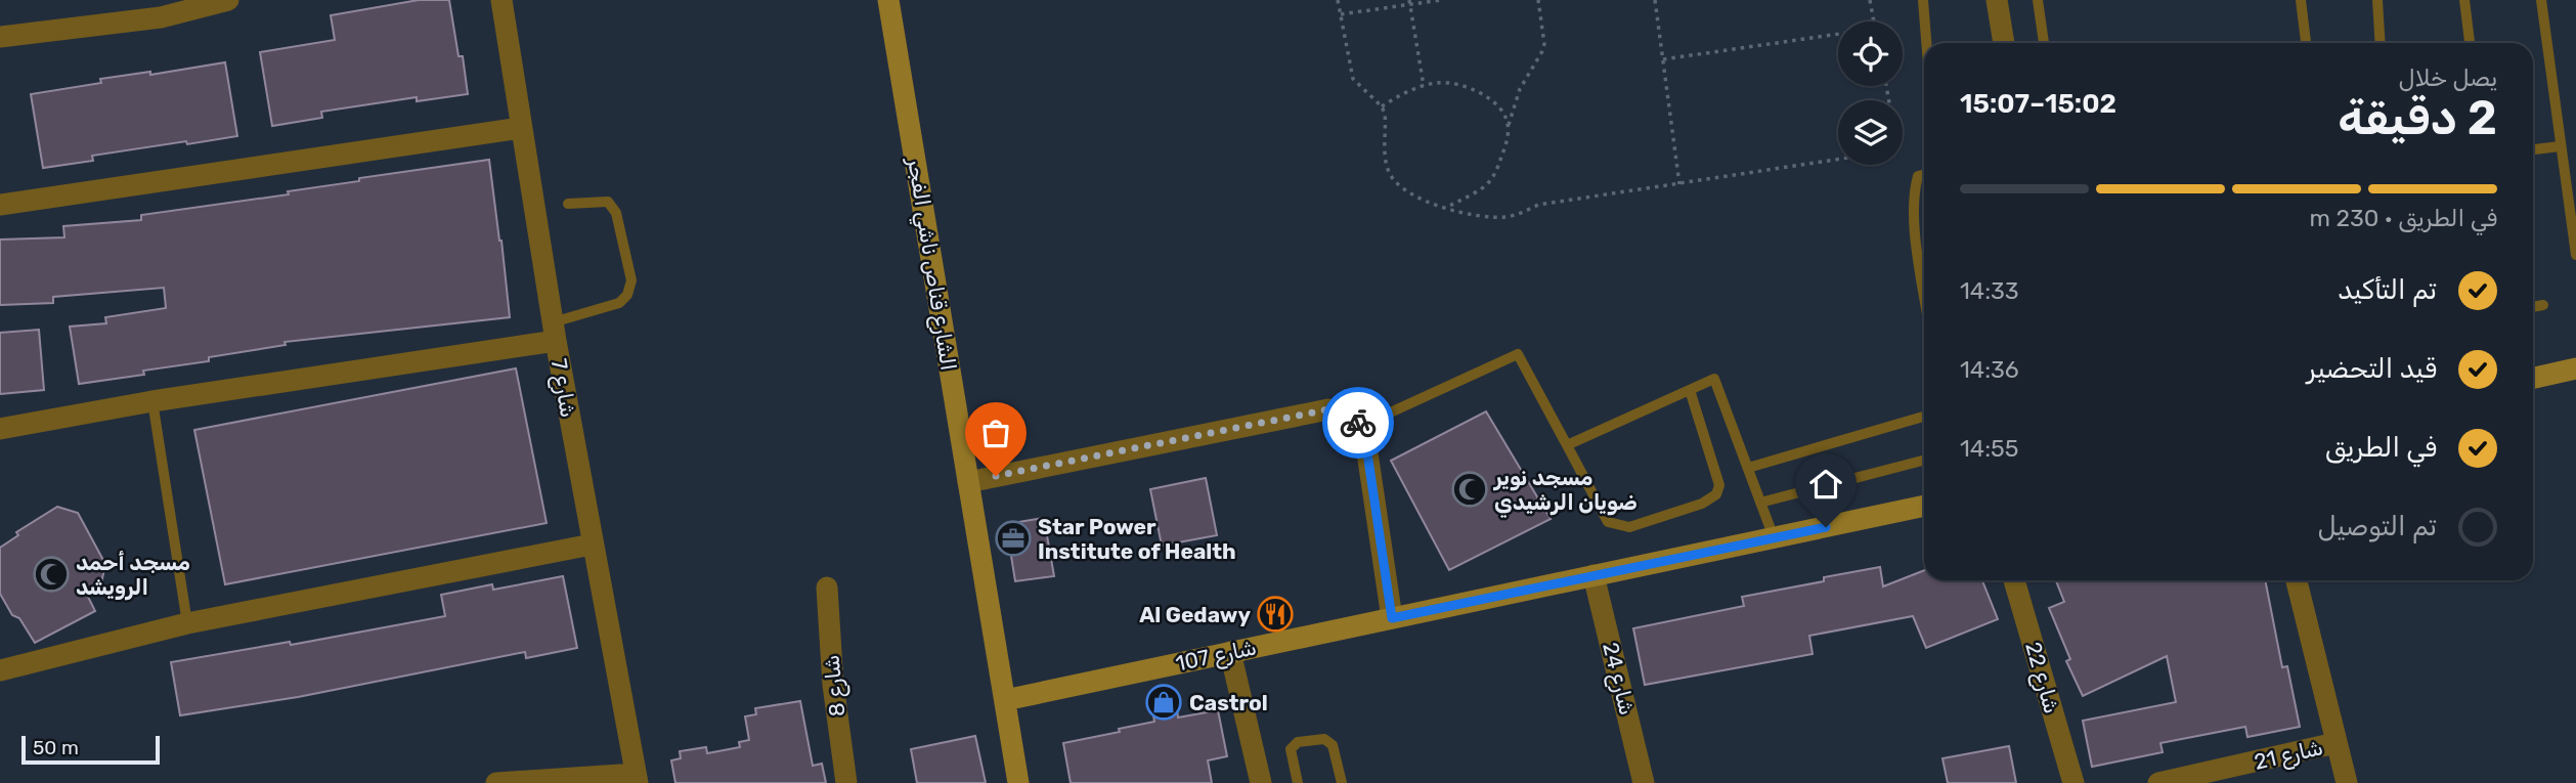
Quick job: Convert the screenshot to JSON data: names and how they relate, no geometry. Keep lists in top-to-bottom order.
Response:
{
  "streets": {
    "street": [
      "الشارع قناص ناشي الفجر",
      "شارع 7",
      "شارع 107",
      "شارع 22",
      "شارع 24",
      "شارع 8",
      "شارع 21"
    ]
  },
  "crossings": [
    ["الشارع قناص ناشي الفجر", "شارع 107"],
    ["شارع 107", "شارع 24"]
  ],
  "places": {
    "mosque": ["مسجد نوير ضويان الرشيدي", "مسجد أحمد الرويشد"],
    "office": ["Star Power Institute of Health"],
    "restaurant": ["Al Gedawy"],
    "shop": ["Castrol"]
  },
  "scale_bar": "50 m",
  "page": {
    "heading": ["2 دقيقة", "يصل خلال", "15:02–15:07"],
    "bar": "في الطريق · 230 m",
    "list": [
      ["تم التأكيد", "14:33"],
      ["قيد التحضير", "14:36"],
      ["في الطريق", "14:55"],
      "تم التوصيل"
    ],
    "scale": "50 m"
  }
}
